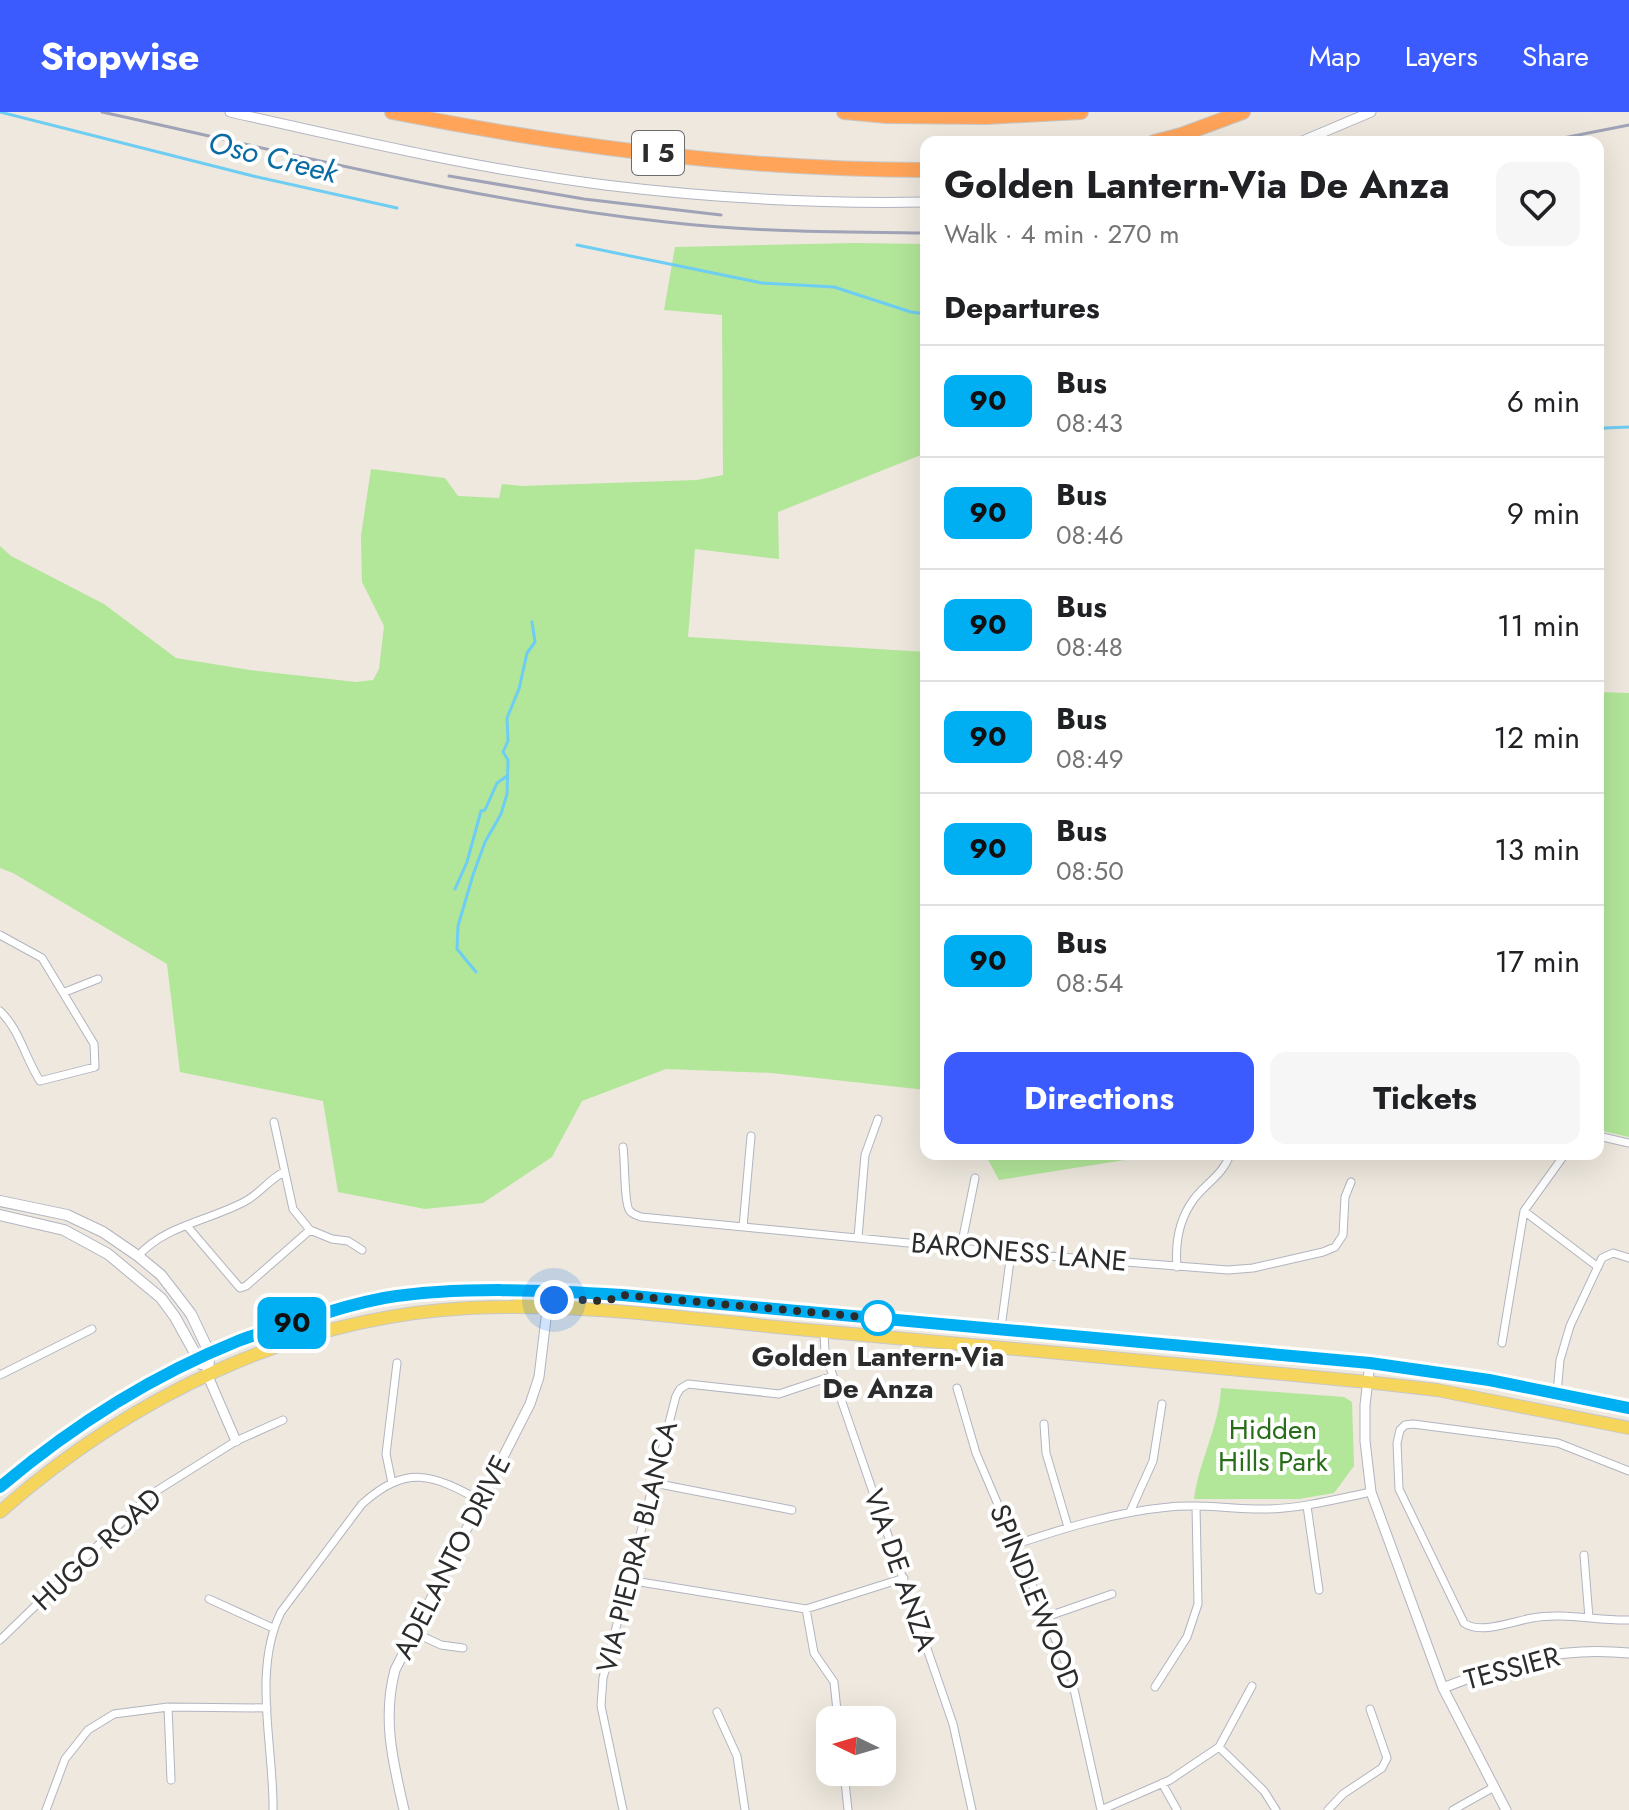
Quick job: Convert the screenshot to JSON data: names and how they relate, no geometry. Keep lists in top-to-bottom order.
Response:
{
  "streets": {
    "highway": ["I 5"],
    "street": [
      "BARONESS LANE",
      "VIA PIEDRA BLANCA",
      "HUGO ROAD",
      "ADELANTO DRIVE",
      "VIA DE ANZA",
      "SPINDLEWOOD",
      "TESSIER"
    ]
  },
  "crossings": [
    ["VIA PIEDRA BLANCA", "VIA DE ANZA"]
  ],
  "water": ["Oso Creek"],
  "parks": ["Hidden Hills Park"],
  "places": ["Golden Lantern-Via De Anza"],
  "lines": ["bus line 90"],
  "north": "left",
  "page": {
    "header": "Stopwise",
    "nav": ["Map", "Layers", "Share"],
    "on_map": "90",
    "heading": [
      ["Golden Lantern-Via De Anza", "Walk · 4 min · 270 m"],
      "Departures"
    ],
    "list": [
      {
        "mark": "90",
        "name": "Bus",
        "note": "08:43",
        "value": "6 min"
      },
      {
        "mark": "90",
        "name": "Bus",
        "note": "08:46",
        "value": "9 min"
      },
      {
        "mark": "90",
        "name": "Bus",
        "note": "08:48",
        "value": "11 min"
      },
      {
        "mark": "90",
        "name": "Bus",
        "note": "08:49",
        "value": "12 min"
      },
      {
        "mark": "90",
        "name": "Bus",
        "note": "08:50",
        "value": "13 min"
      },
      {
        "mark": "90",
        "name": "Bus",
        "note": "08:54",
        "value": "17 min"
      }
    ],
    "buttons": ["Directions", "Tickets"]
  }
}
